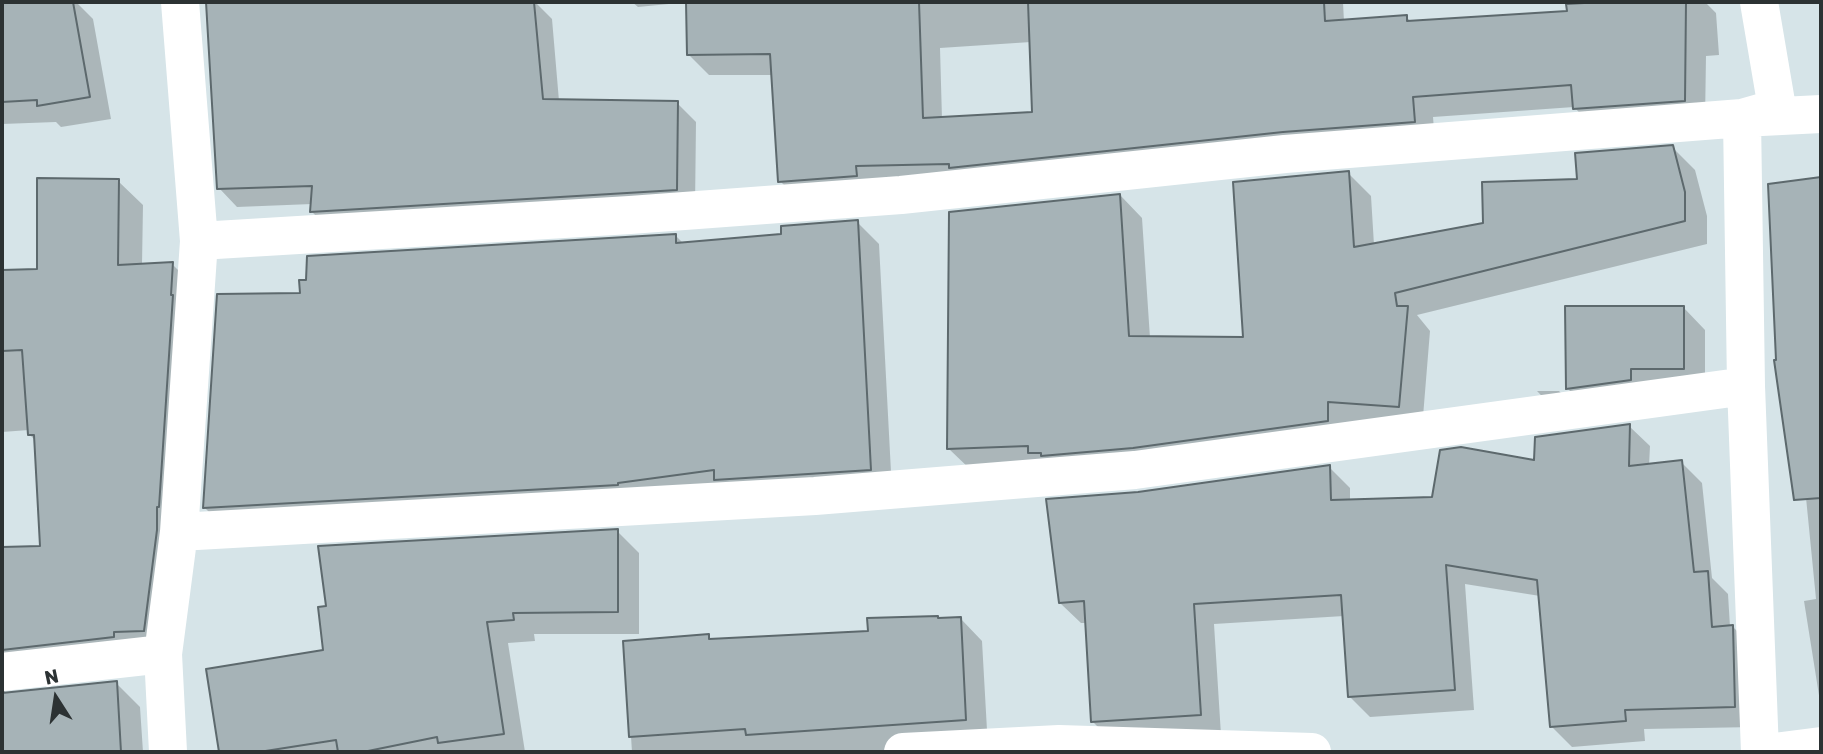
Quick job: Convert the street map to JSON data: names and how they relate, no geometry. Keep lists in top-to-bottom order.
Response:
{
  "north": "top"
}
